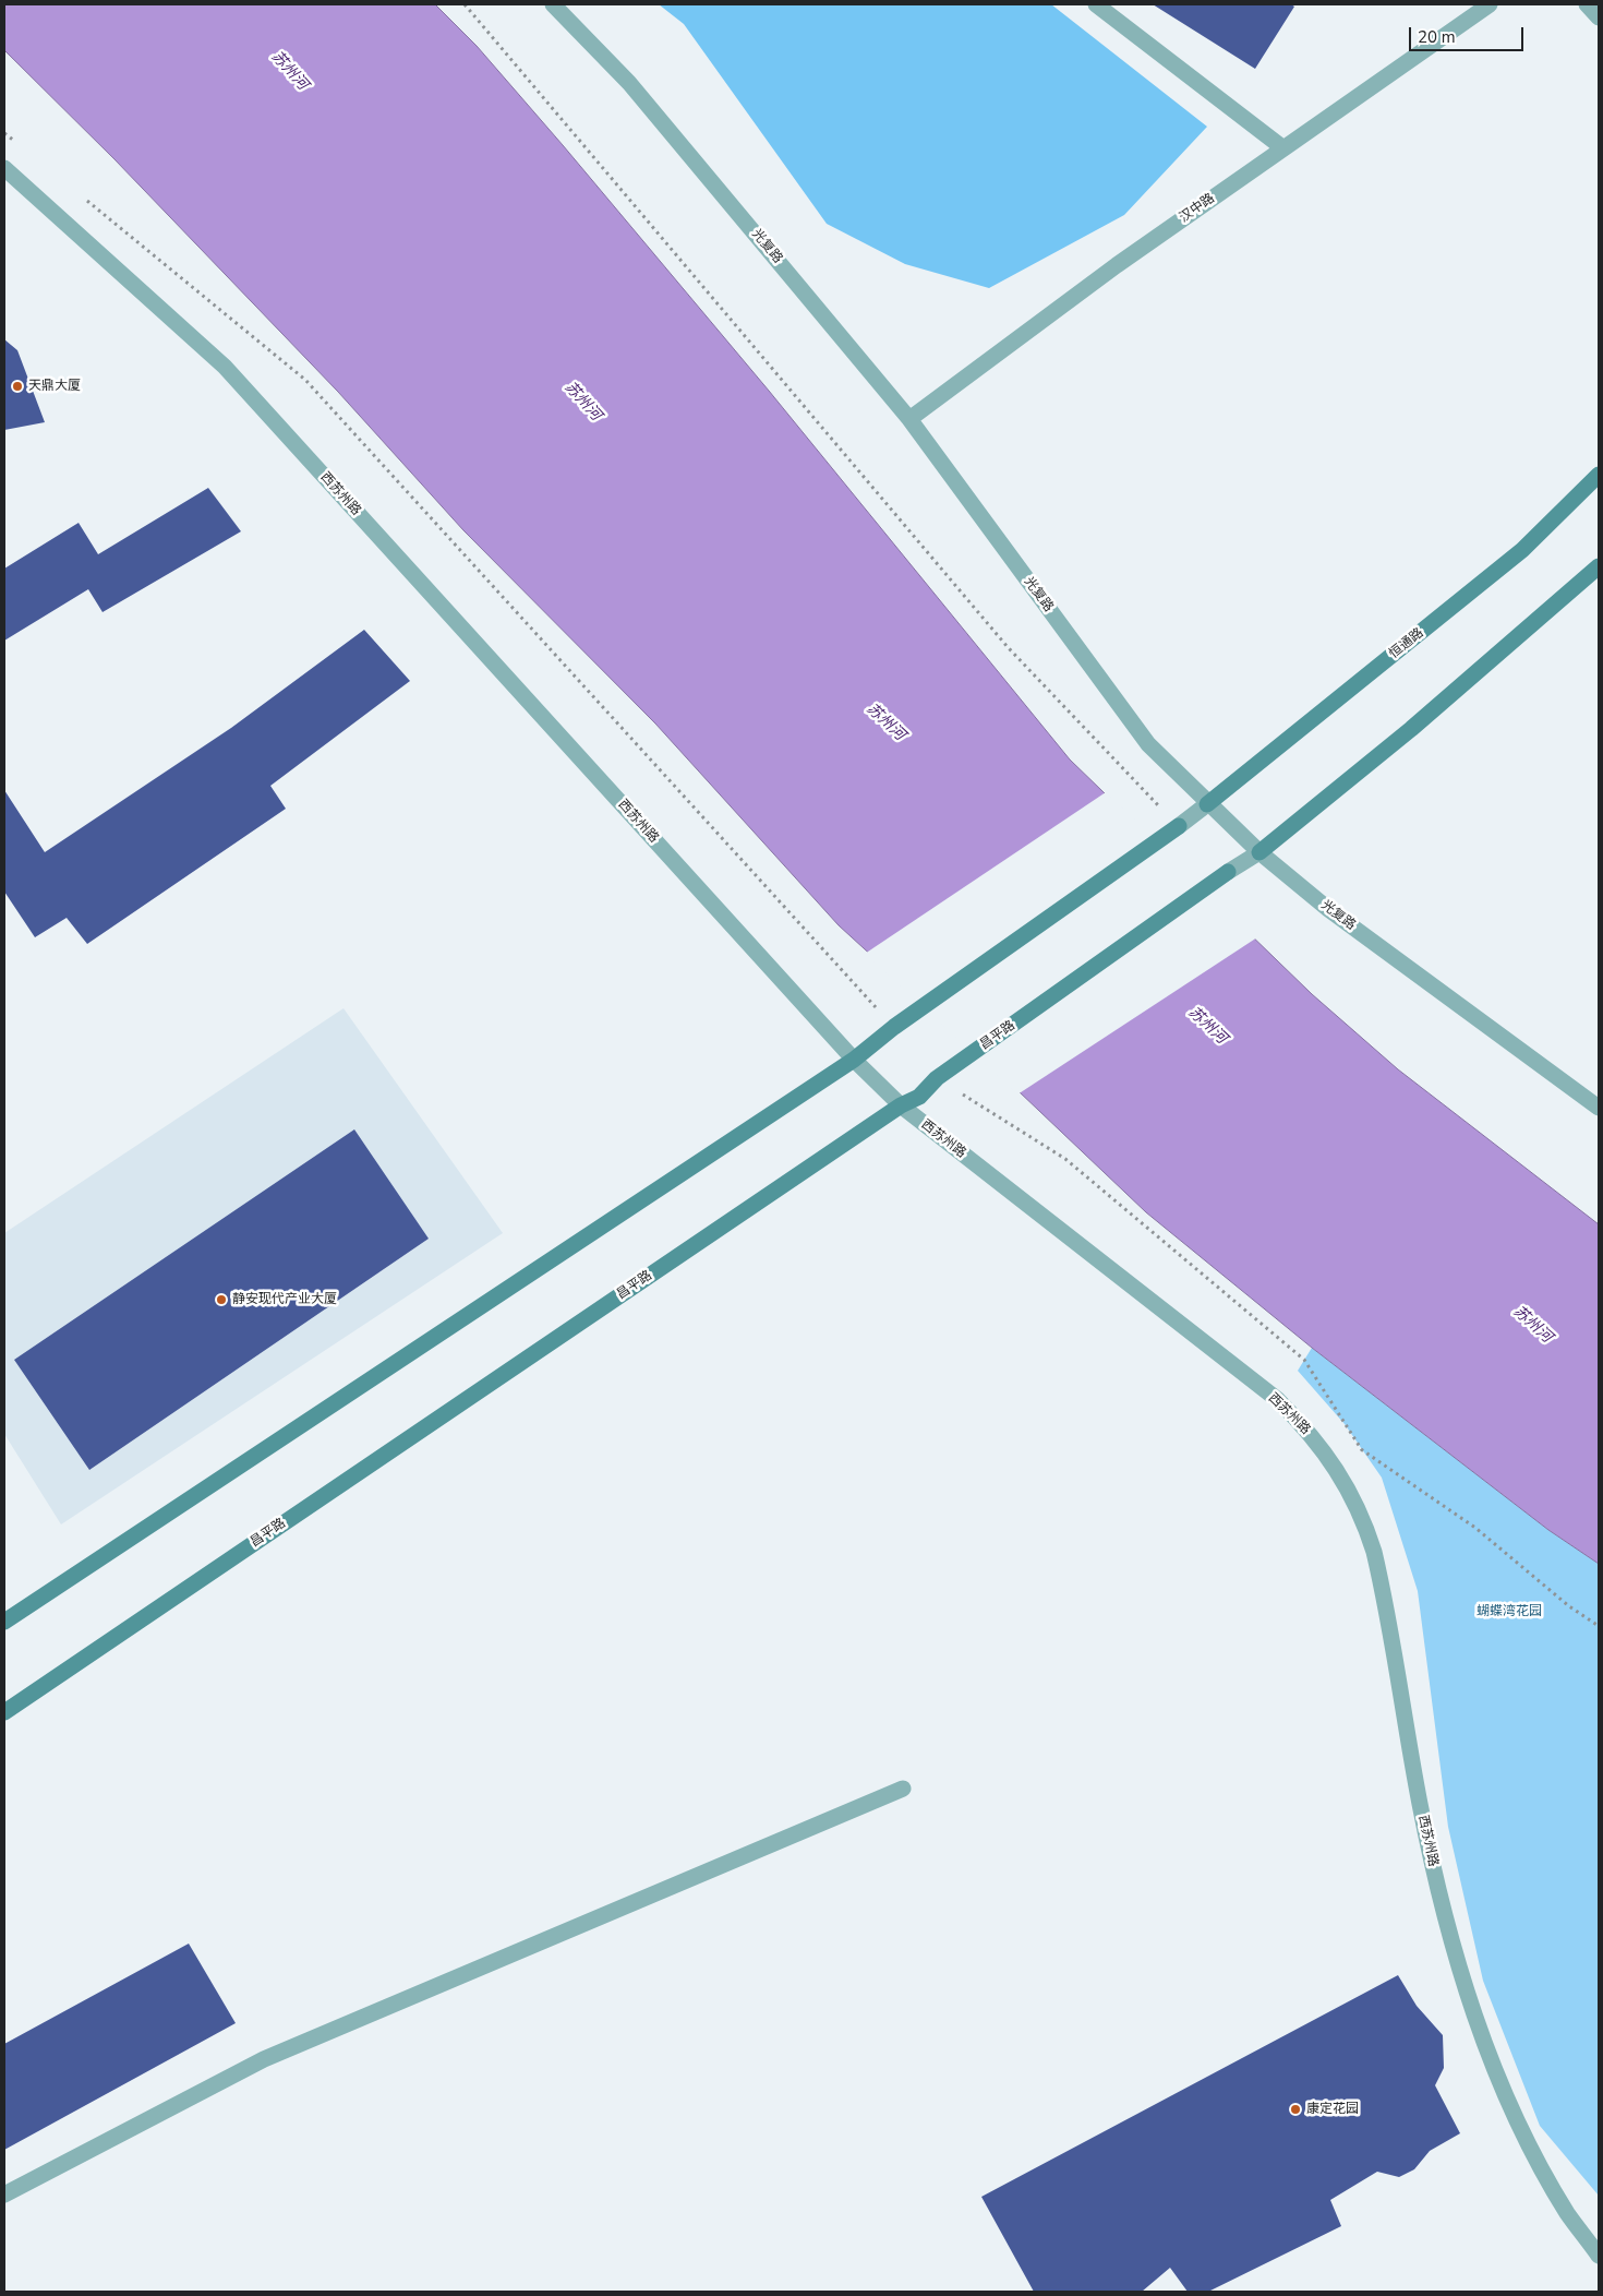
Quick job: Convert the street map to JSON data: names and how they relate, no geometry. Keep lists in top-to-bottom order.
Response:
{
  "streets": {
    "main road": ["恒通路", "昌平路"],
    "street": ["汉中路", "光复路", "西苏州路"]
  },
  "crossings": [
    ["汉中路", "光复路"],
    ["光复路", "恒通路"],
    ["光复路", "昌平路"],
    ["西苏州路", "昌平路"]
  ],
  "water": ["苏州河"],
  "parks": ["蝴蝶湾花园"],
  "places": ["天鼎大厦", "静安现代产业大厦", "康定花园"],
  "scale_bar": "20 m"
}
